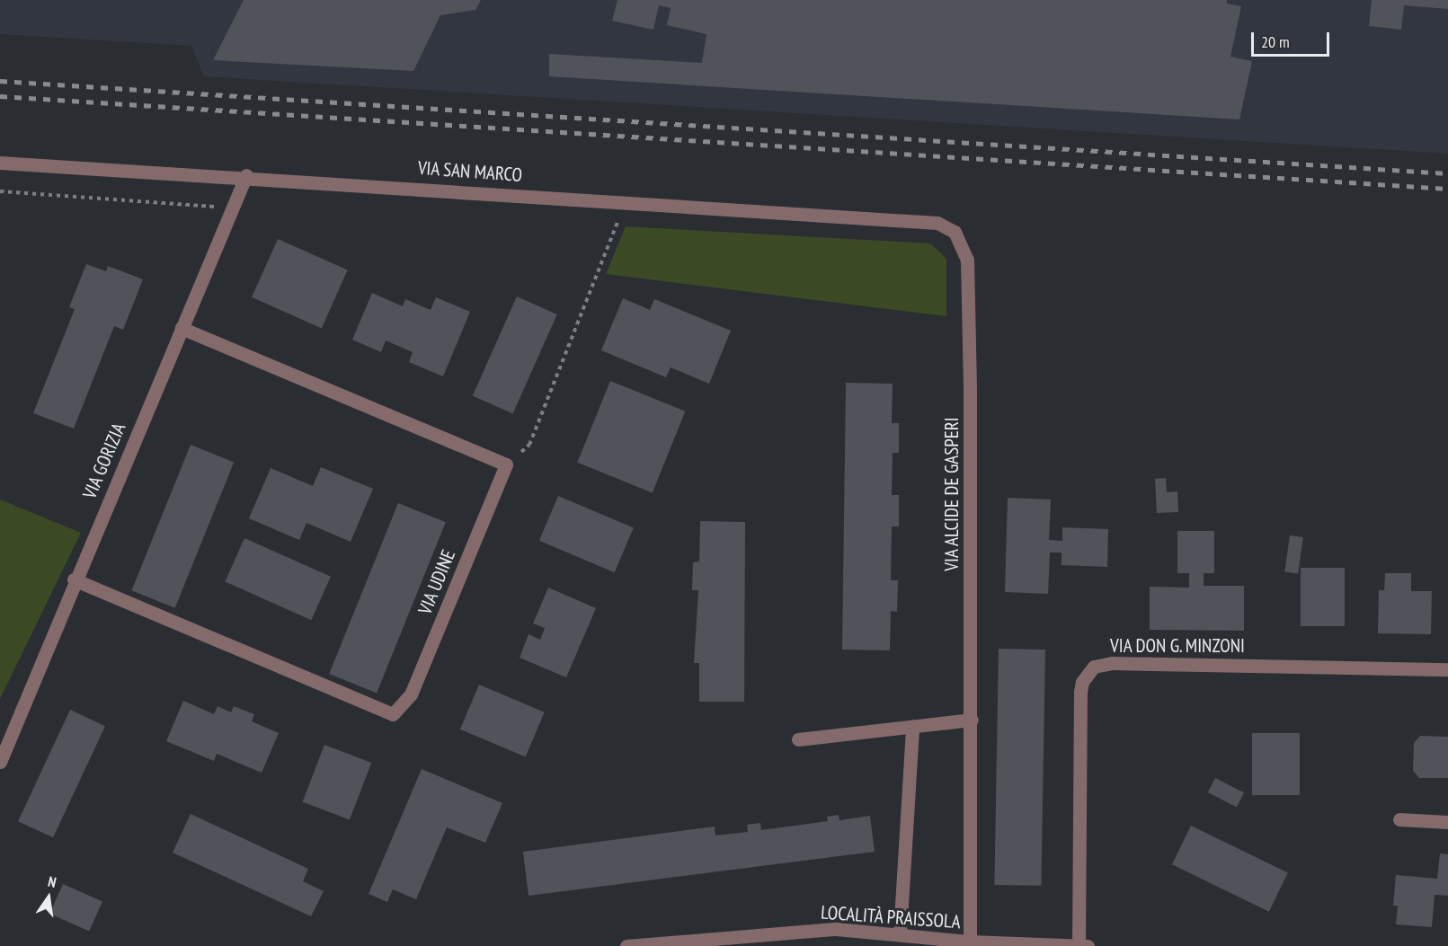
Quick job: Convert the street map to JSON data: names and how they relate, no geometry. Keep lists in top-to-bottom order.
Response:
{
  "streets": {
    "street": [
      "VIA SAN MARCO",
      "VIA GORIZIA",
      "VIA ALCIDE DE GASPERI",
      "VIA UDINE",
      "VIA DON G. MINZONI",
      "LOCALITÀ PRAISSOLA"
    ]
  },
  "crossings": [
    ["VIA SAN MARCO", "VIA GORIZIA"],
    ["VIA SAN MARCO", "VIA ALCIDE DE GASPERI"],
    ["VIA GORIZIA", "VIA UDINE"],
    ["VIA ALCIDE DE GASPERI", "LOCALITÀ PRAISSOLA"],
    ["VIA DON G. MINZONI", "LOCALITÀ PRAISSOLA"]
  ],
  "scale_bar": "20 m",
  "north": "top"
}
